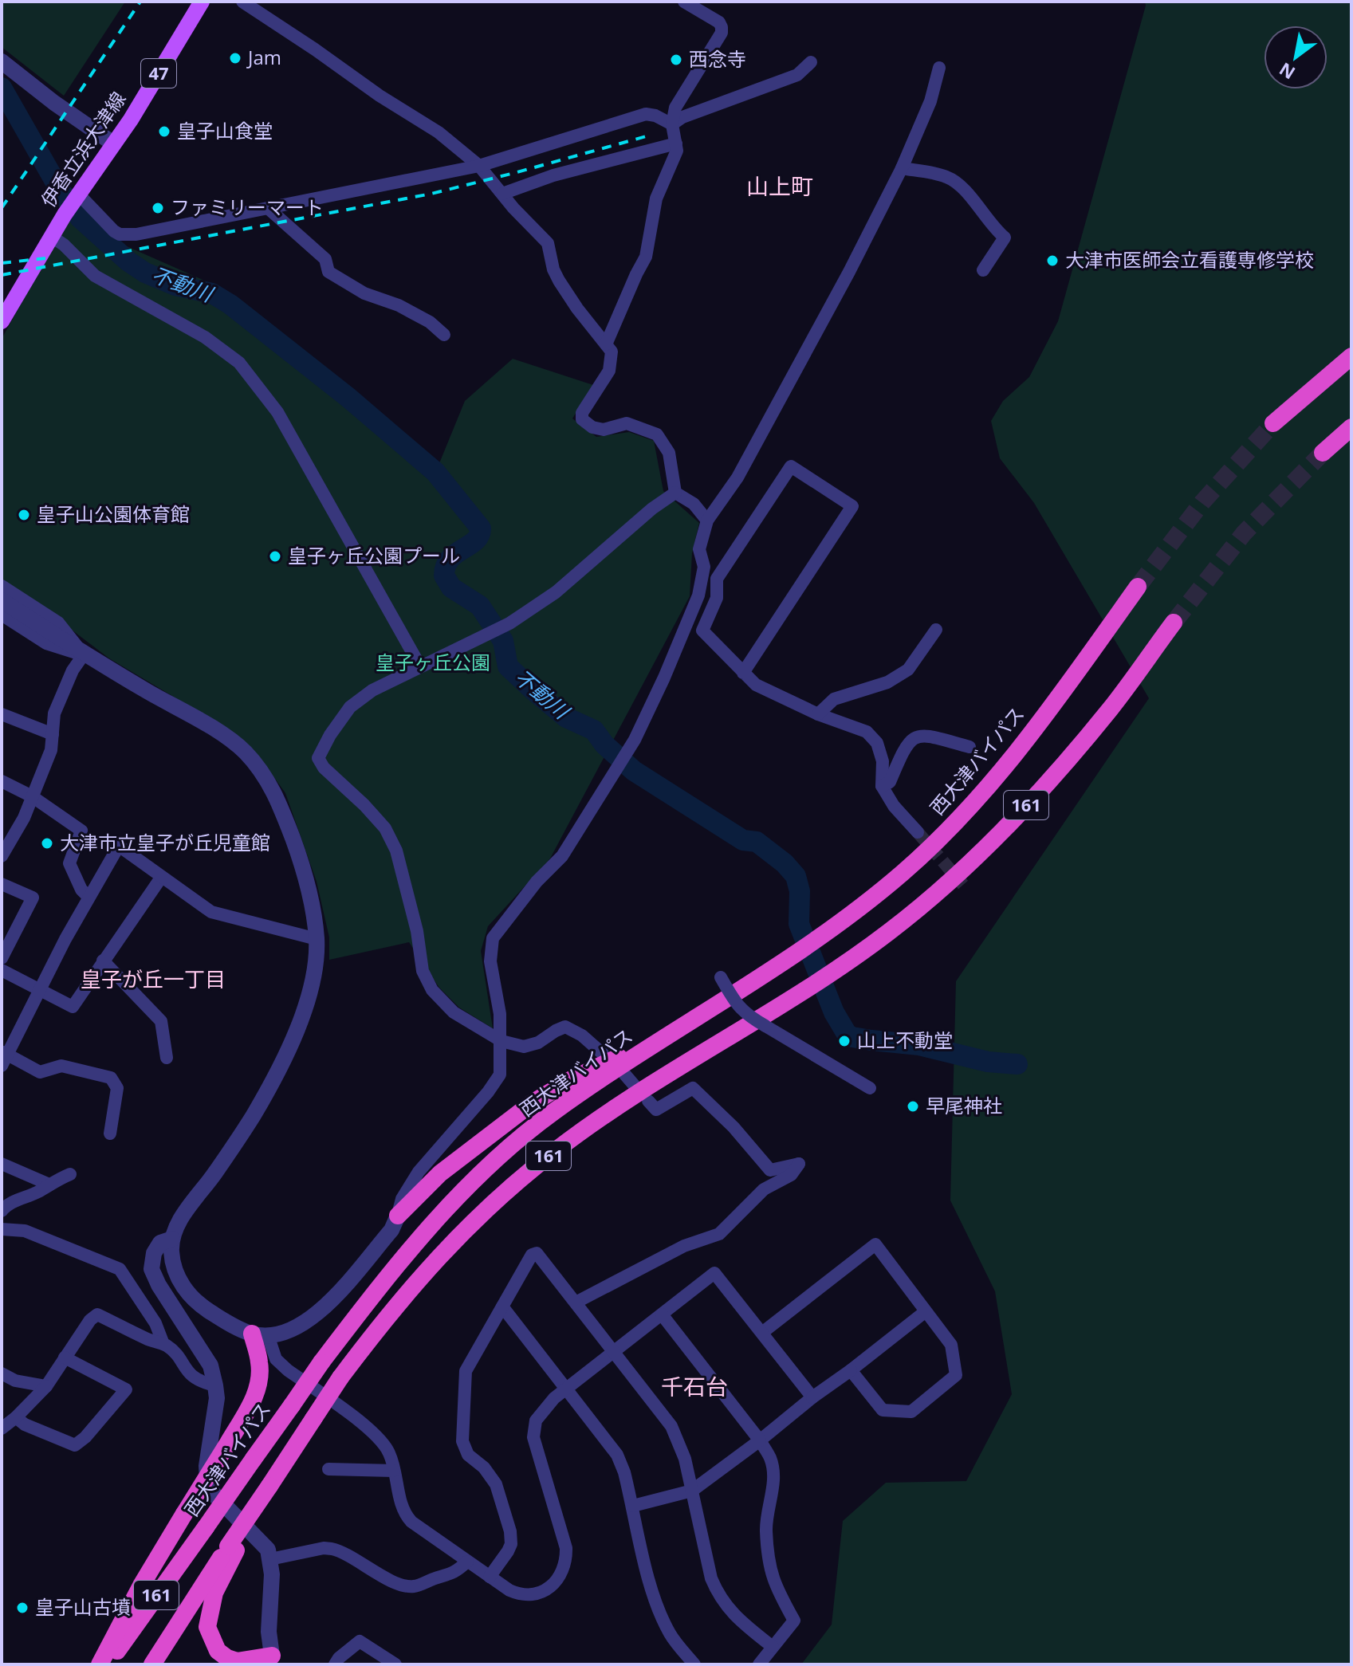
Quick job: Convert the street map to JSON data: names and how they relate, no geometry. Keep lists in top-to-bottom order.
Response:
{
  "streets": {
    "highway": ["西大津バイパス", "161"],
    "main road": ["47", "伊香立浜大津線"]
  },
  "districts": ["山上町", "皇子が丘一丁目", "千石台"],
  "water": ["不動川"],
  "parks": ["皇子ヶ丘公園"],
  "places": [
    "Jam",
    "西念寺",
    "皇子山食堂",
    "ファミリーマート",
    "大津市医師会立看護専修学校",
    "皇子山公園体育館",
    "皇子ヶ丘公園プール",
    "大津市立皇子が丘児童館",
    "山上不動堂",
    "早尾神社",
    "皇子山古墳"
  ],
  "north": "bottom left"
}
